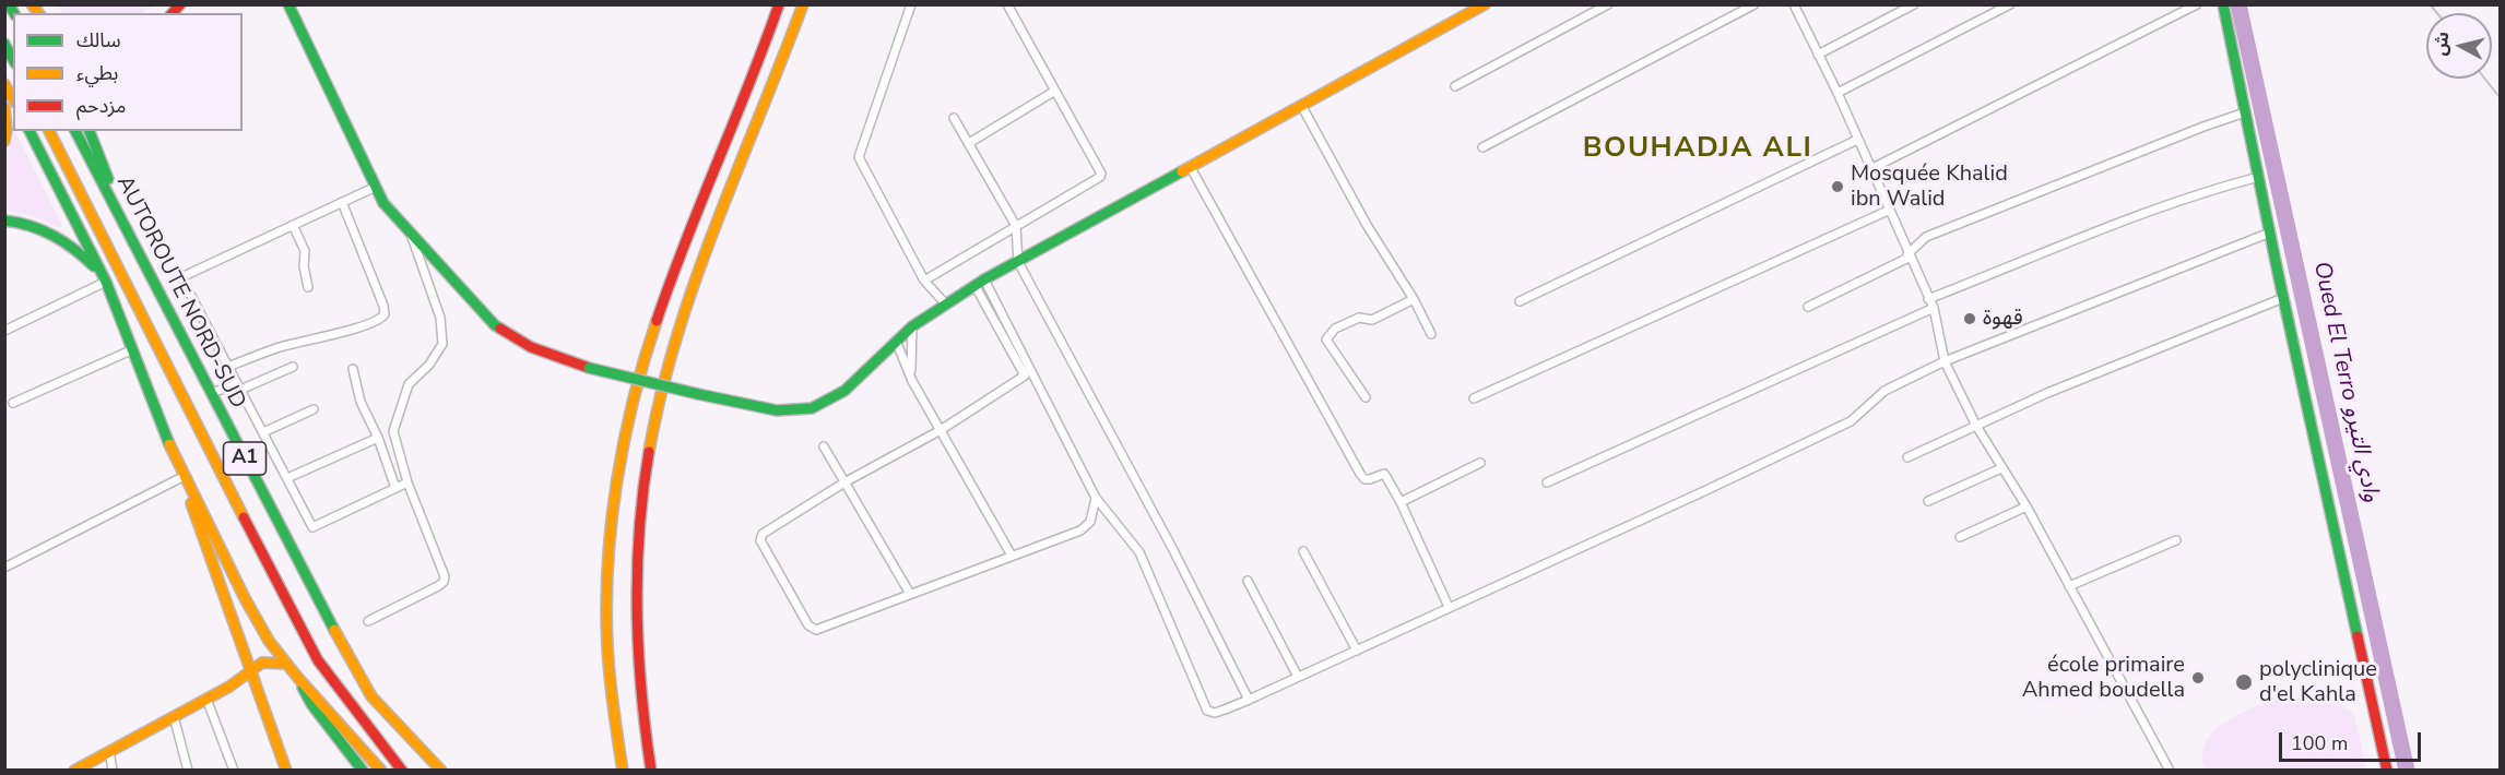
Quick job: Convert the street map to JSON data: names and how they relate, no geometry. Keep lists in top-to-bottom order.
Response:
{
  "streets": {
    "main road": ["AUTOROUTE NORD-SUD", "A1"]
  },
  "districts": ["BOUHADJA ALI"],
  "water": ["Oued El Terro وادي التيرو"],
  "places": [
    "Mosquée Khalid ibn Walid",
    "قهوة",
    "école primaire Ahmed boudella",
    "polyclinique d'el Kahla"
  ],
  "legend": ["سالك", "بطيء", "مزدحم"],
  "scale_bar": "100 m",
  "north": "left"
}
